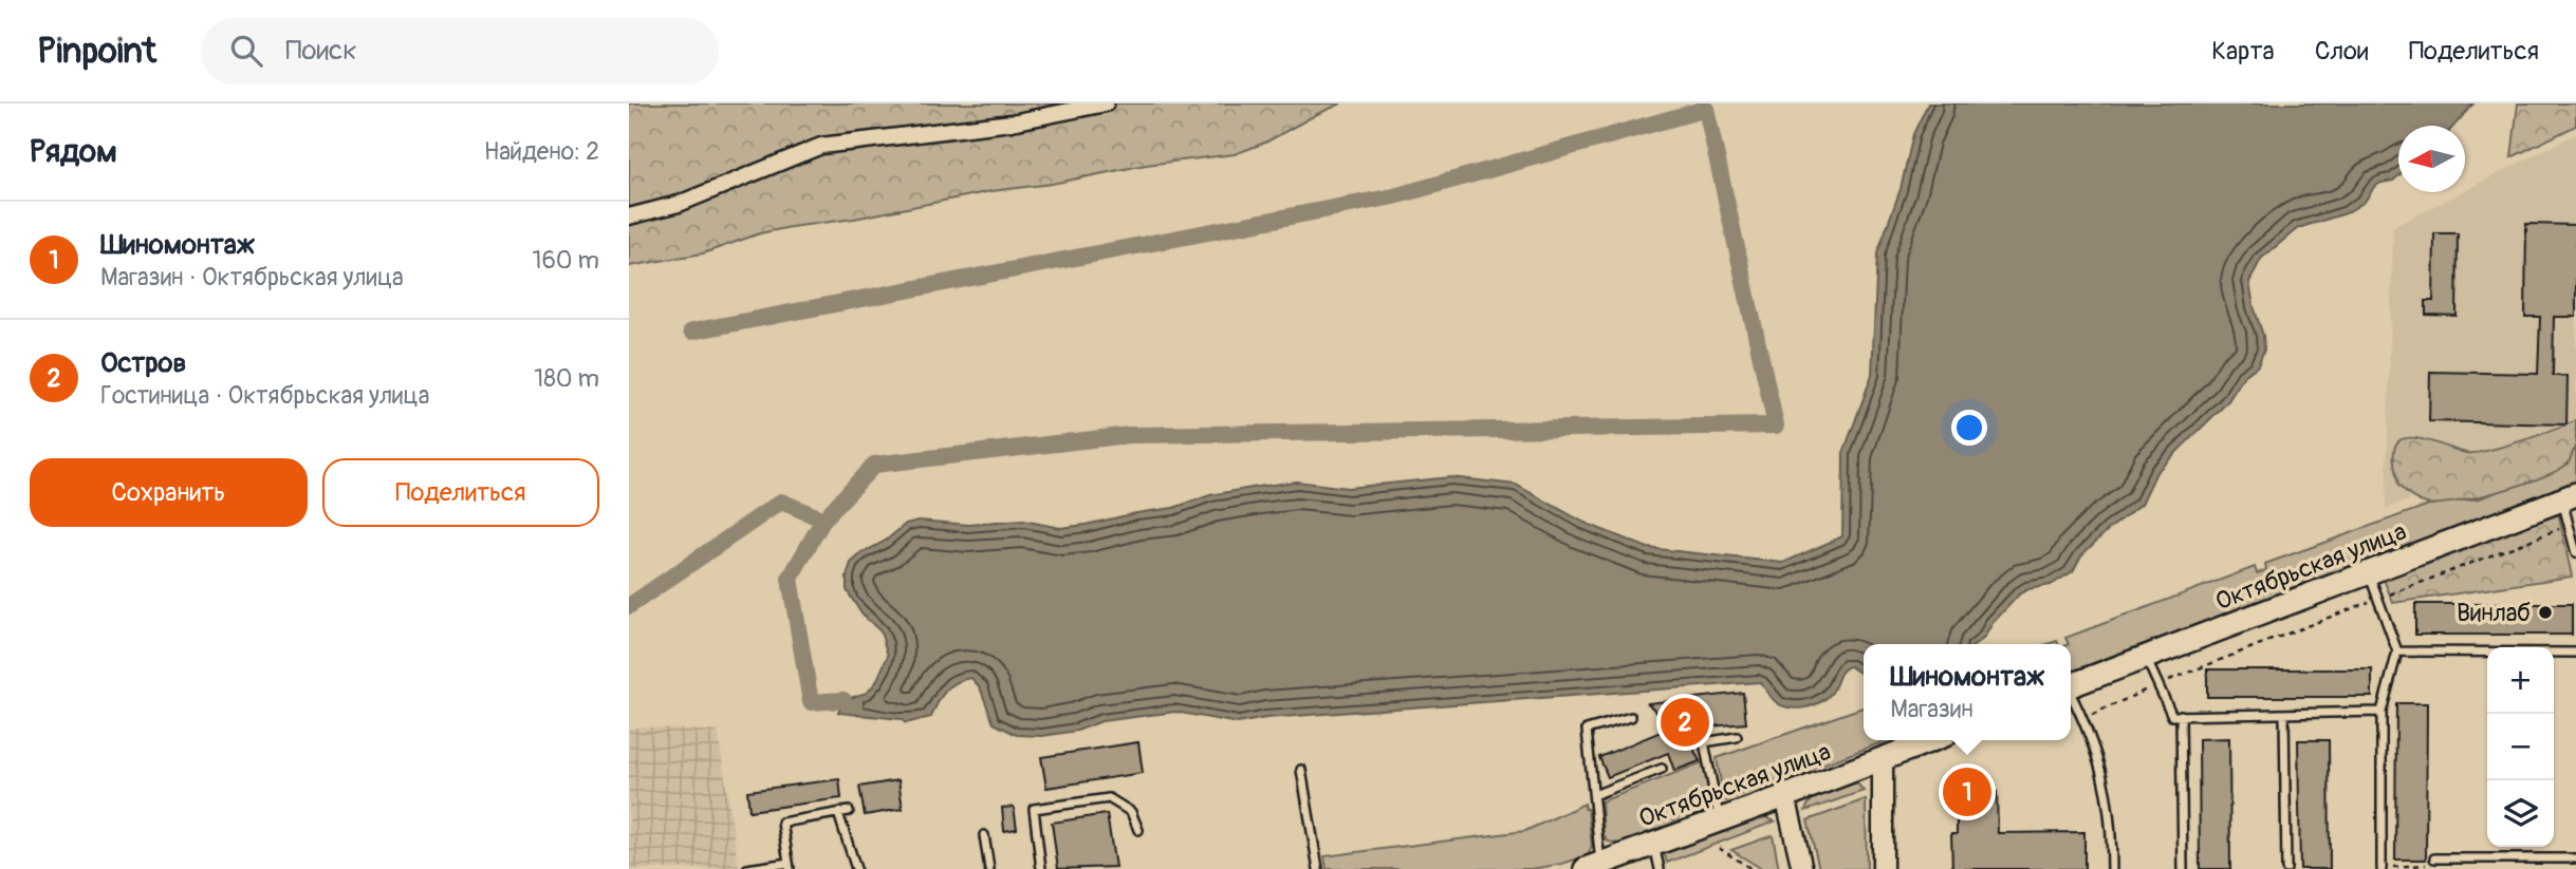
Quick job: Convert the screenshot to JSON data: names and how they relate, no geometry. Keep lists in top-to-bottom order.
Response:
{
  "streets": {
    "main road": ["Октябрьская улица"]
  },
  "places": ["Винлаб"],
  "north": "left",
  "page": {
    "header": "Pinpoint",
    "search": "Поиск",
    "nav": ["Карта", "Слои", "Поделиться"],
    "heading": ["Рядом", "Найдено: 2"],
    "list": [
      {
        "mark": "1",
        "name": "Шиномонтаж",
        "note": "Магазин · Октябрьская улица",
        "value": "160 m"
      },
      {
        "mark": "2",
        "name": "Остров",
        "note": "Гостиница · Октябрьская улица",
        "value": "180 m"
      }
    ],
    "buttons": ["Сохранить", "Поделиться"],
    "popup": ["Шиномонтаж", "Магазин"],
    "map_buttons": ["+", "−"],
    "pins": ["2", "1"]
  }
}
